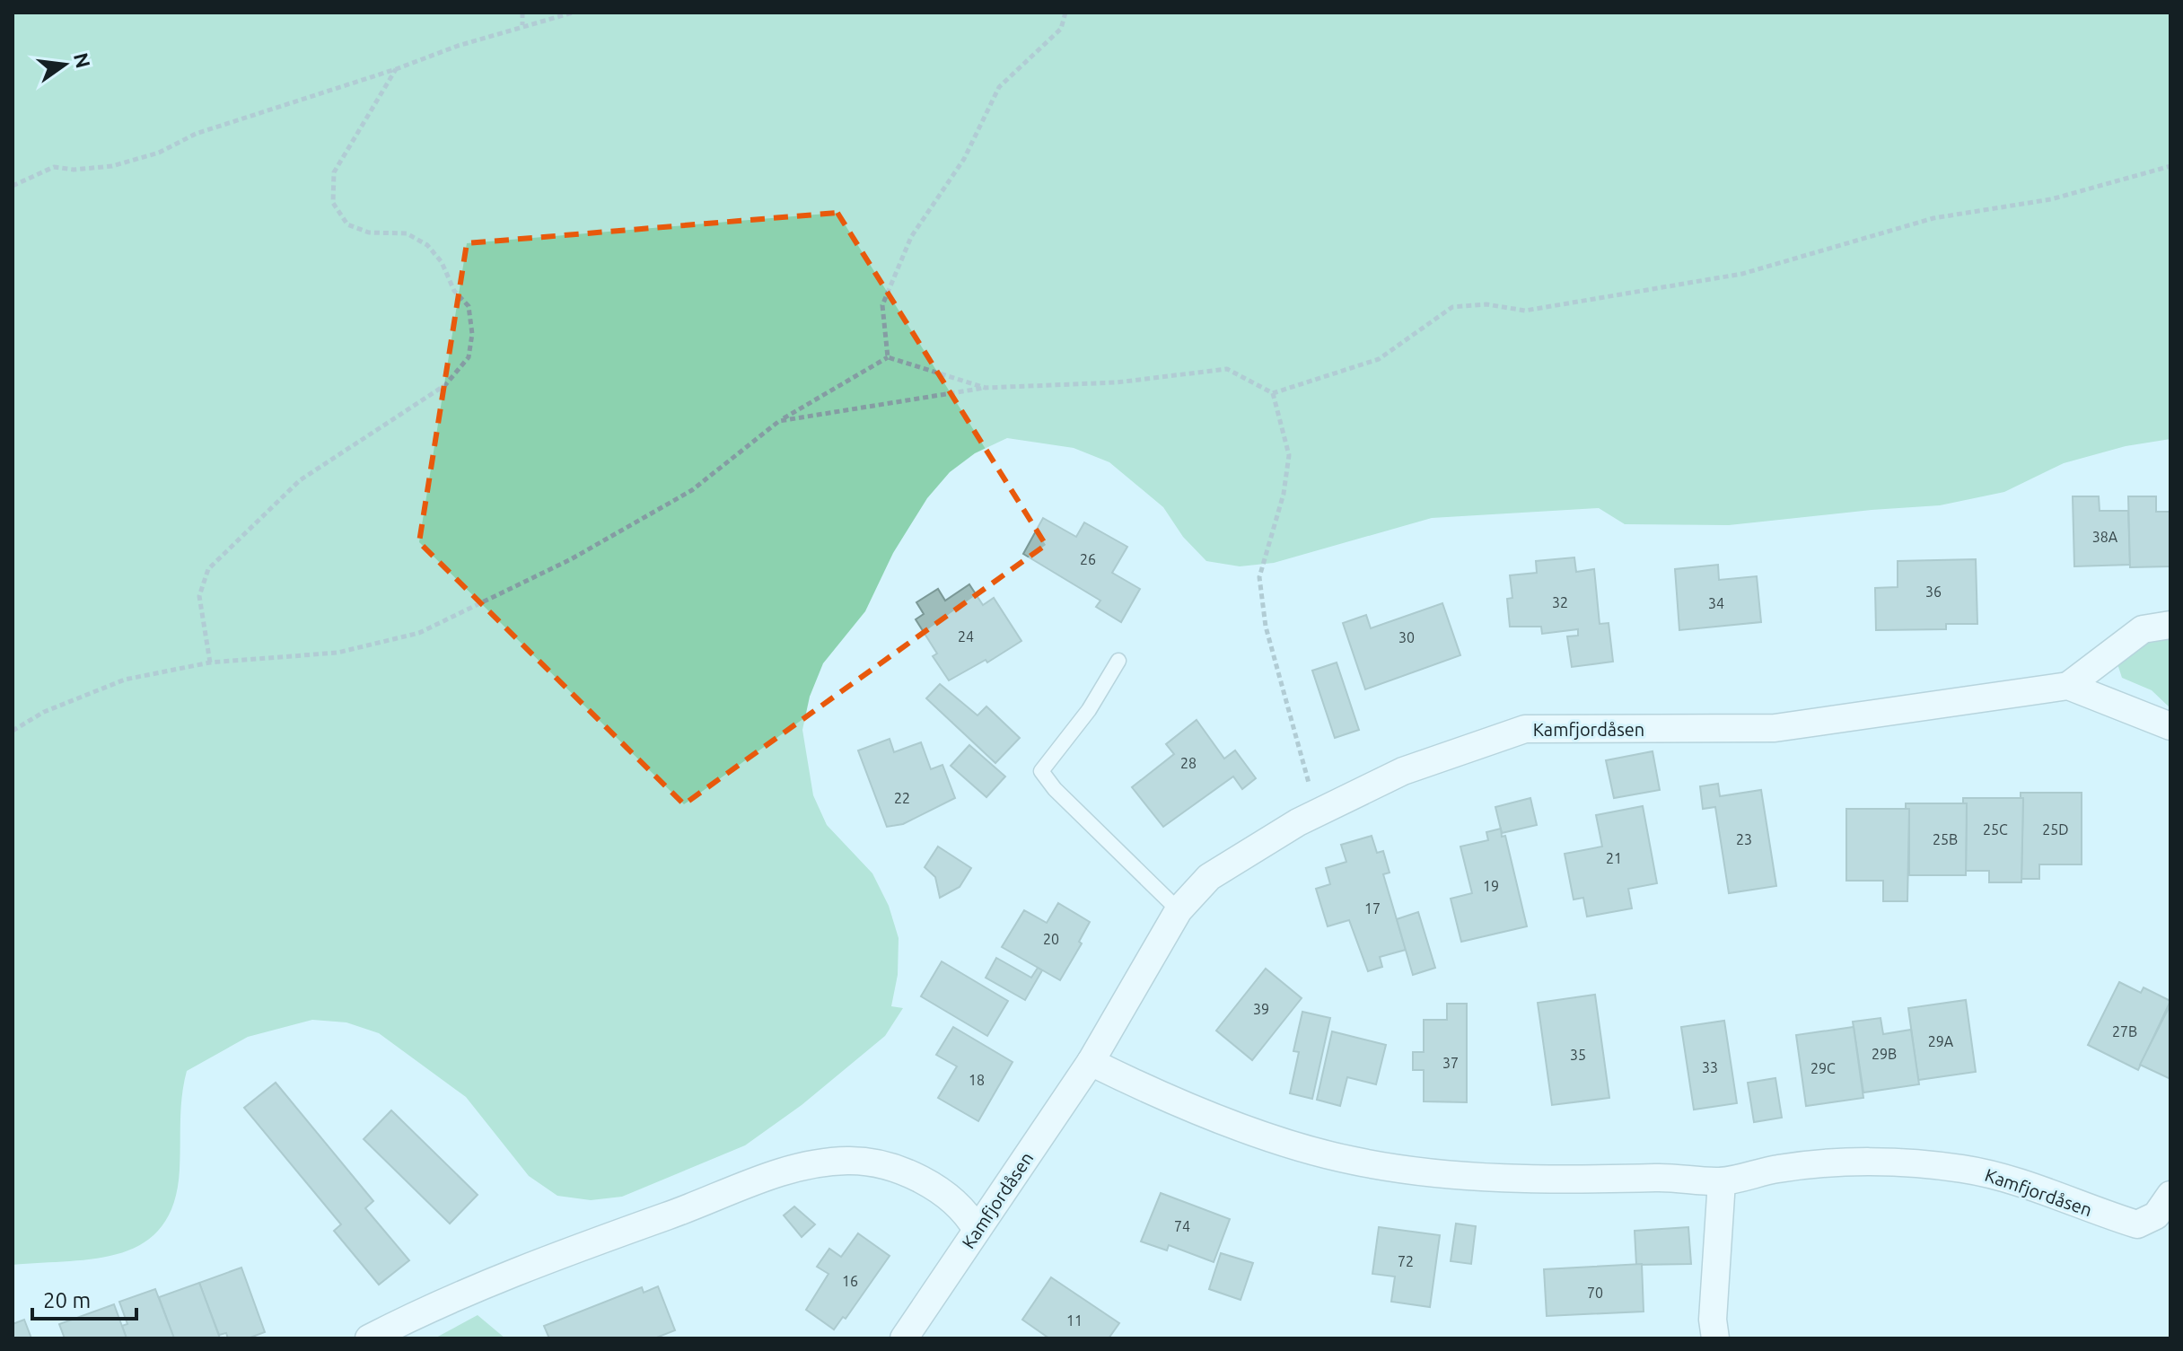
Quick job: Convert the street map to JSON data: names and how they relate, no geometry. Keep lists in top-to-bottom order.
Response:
{
  "streets": {
    "street": ["Kamfjordåsen"]
  },
  "house_numbers": [
    "38A",
    "26",
    "36",
    "32",
    "34",
    "24",
    "30",
    "28",
    "22",
    "25C",
    "25D",
    "23",
    "25B",
    "21",
    "19",
    "17",
    "20",
    "39",
    "27B",
    "29A",
    "29B",
    "35",
    "37",
    "33",
    "29C",
    "18",
    "74",
    "72",
    "16",
    "70",
    "11"
  ],
  "scale_bar": "20 m",
  "north": "right"
}
